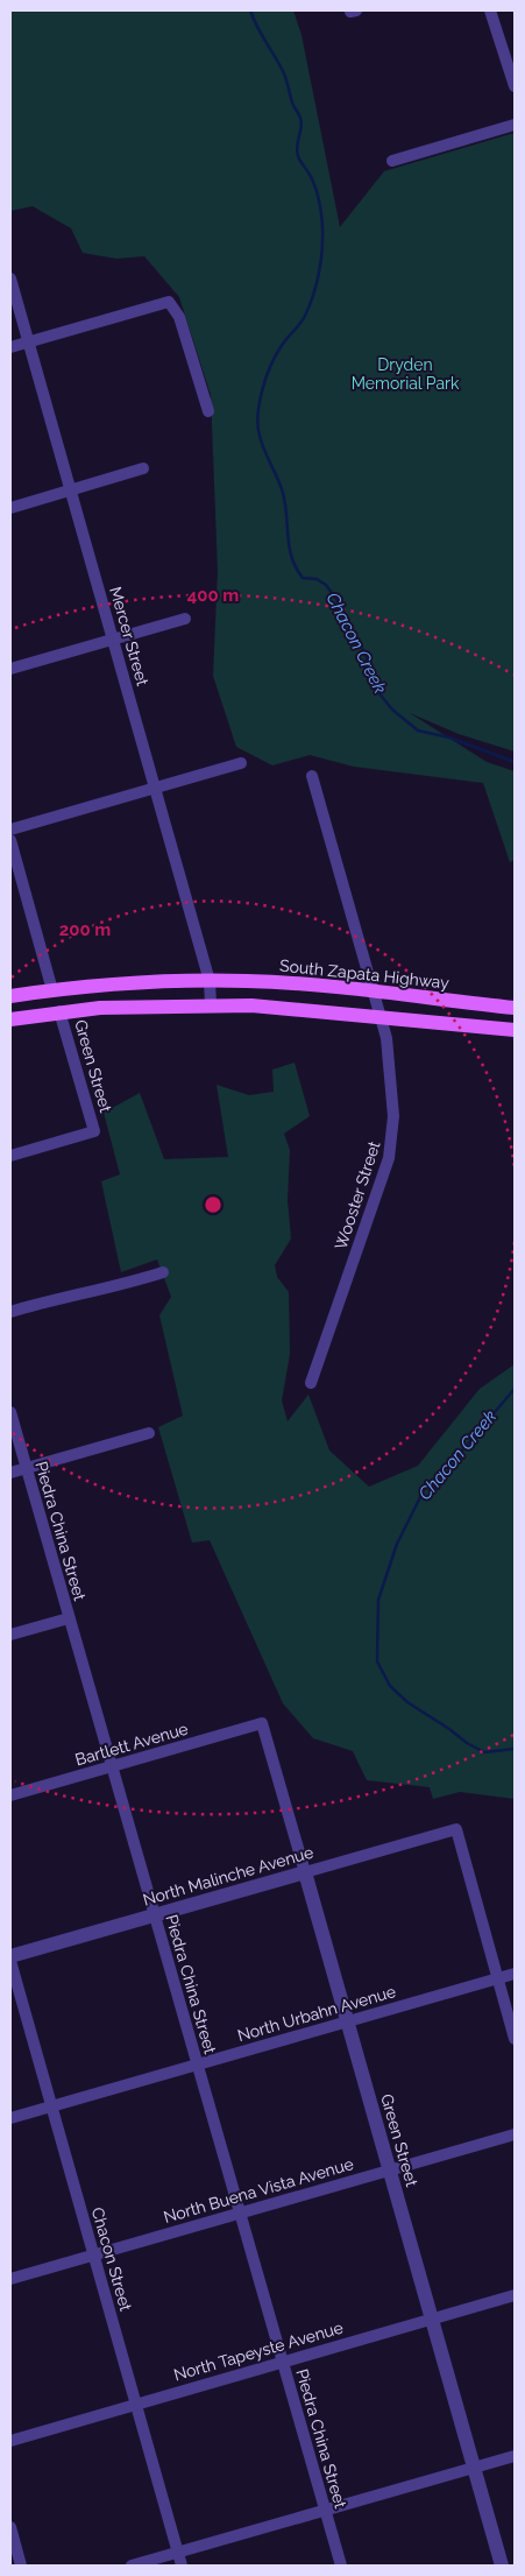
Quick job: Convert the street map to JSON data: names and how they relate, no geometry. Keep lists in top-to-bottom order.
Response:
{
  "streets": {
    "main road": ["South Zapata Highway"],
    "street": [
      "Mercer Street",
      "Green Street",
      "Wooster Street",
      "Piedra China Street",
      "Bartlett Avenue",
      "North Malinche Avenue",
      "North Urbahn Avenue",
      "North Buena Vista Avenue",
      "Chacon Street",
      "North Tapeyste Avenue"
    ]
  },
  "crossings": [
    ["Mercer Street", "South Zapata Highway"],
    ["South Zapata Highway", "Wooster Street"],
    ["Green Street", "Bartlett Avenue"],
    ["Green Street", "North Malinche Avenue"],
    ["Green Street", "North Urbahn Avenue"],
    ["Green Street", "North Buena Vista Avenue"],
    ["Green Street", "North Tapeyste Avenue"],
    ["Piedra China Street", "Bartlett Avenue"],
    ["Piedra China Street", "North Malinche Avenue"],
    ["Piedra China Street", "North Urbahn Avenue"],
    ["Piedra China Street", "North Buena Vista Avenue"],
    ["Piedra China Street", "North Tapeyste Avenue"],
    ["North Malinche Avenue", "North Urbahn Avenue"],
    ["North Malinche Avenue", "Chacon Street"],
    ["North Urbahn Avenue", "Chacon Street"],
    ["North Buena Vista Avenue", "Chacon Street"],
    ["Chacon Street", "North Tapeyste Avenue"]
  ],
  "water": ["Chacon Creek"],
  "parks": ["Dryden Memorial Park"],
  "rings": ["400 m", "200 m"]
}
